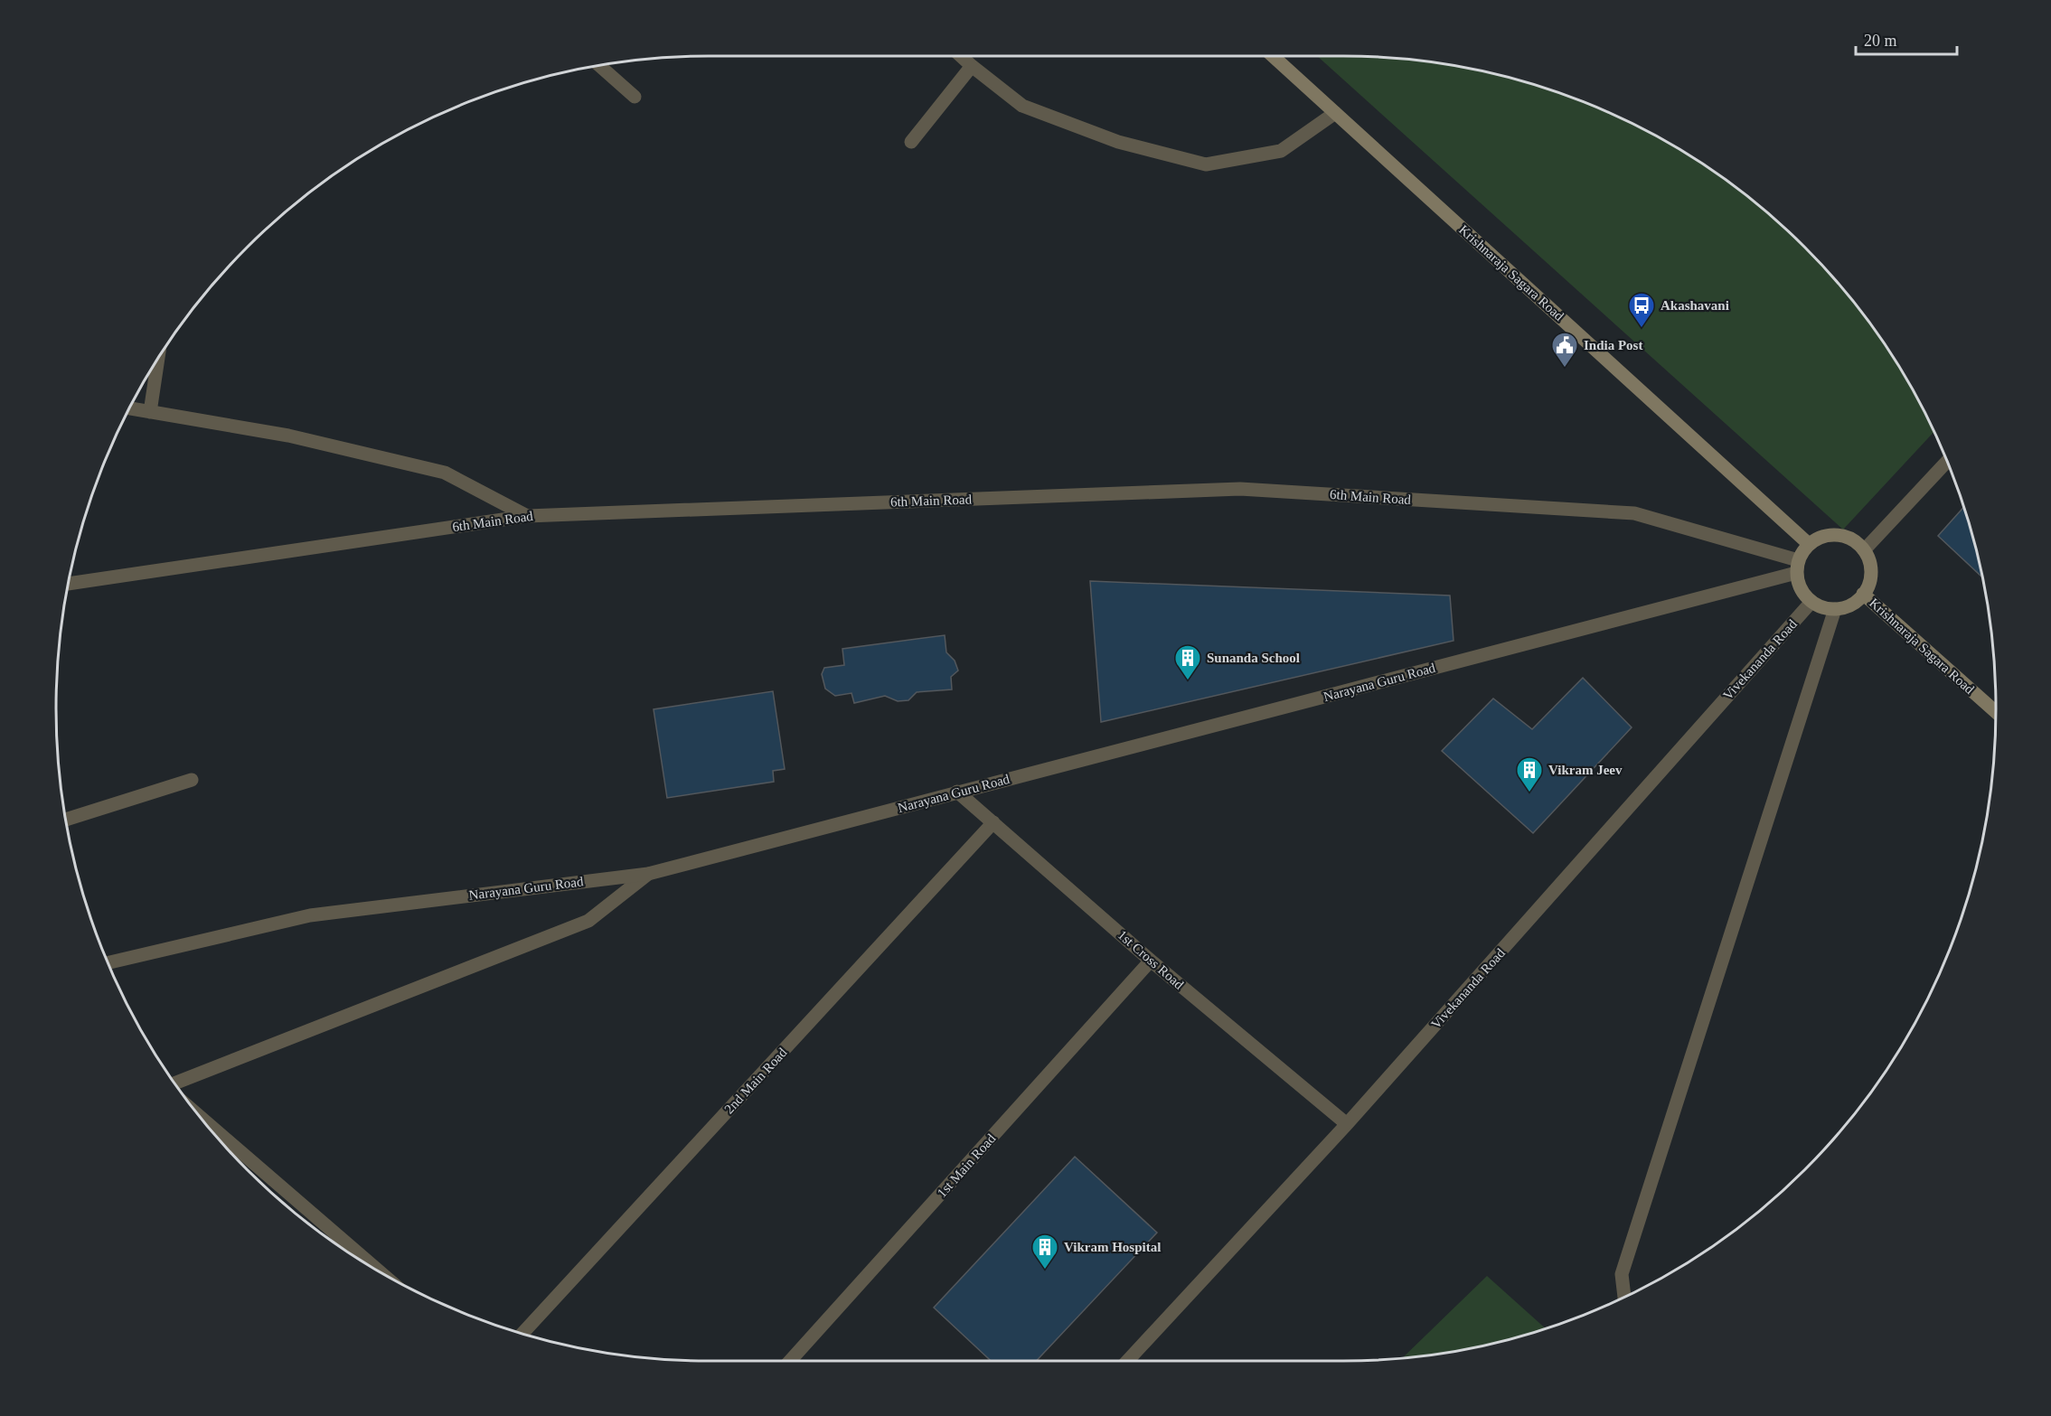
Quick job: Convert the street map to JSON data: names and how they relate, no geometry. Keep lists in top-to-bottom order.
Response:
{
  "streets": {
    "main road": ["Krishnaraja Sagara Road"],
    "street": [
      "6th Main Road",
      "Vivekananda Road",
      "Narayana Guru Road",
      "1st Cross Road",
      "2nd Main Road",
      "1st Main Road"
    ]
  },
  "crossings": [
    ["Krishnaraja Sagara Road", "6th Main Road"],
    ["Krishnaraja Sagara Road", "Vivekananda Road"],
    ["Krishnaraja Sagara Road", "Narayana Guru Road"],
    ["6th Main Road", "Vivekananda Road"],
    ["6th Main Road", "Narayana Guru Road"],
    ["Vivekananda Road", "Narayana Guru Road"],
    ["Vivekananda Road", "1st Cross Road"],
    ["Narayana Guru Road", "1st Cross Road"],
    ["1st Cross Road", "2nd Main Road"],
    ["1st Cross Road", "1st Main Road"]
  ],
  "places": {
    "bus stop": ["Akashavani"],
    "public building": ["India Post"],
    "building": ["Sunanda School", "Vikram Jeev", "Vikram Hospital"]
  },
  "scale_bar": "20 m"
}
